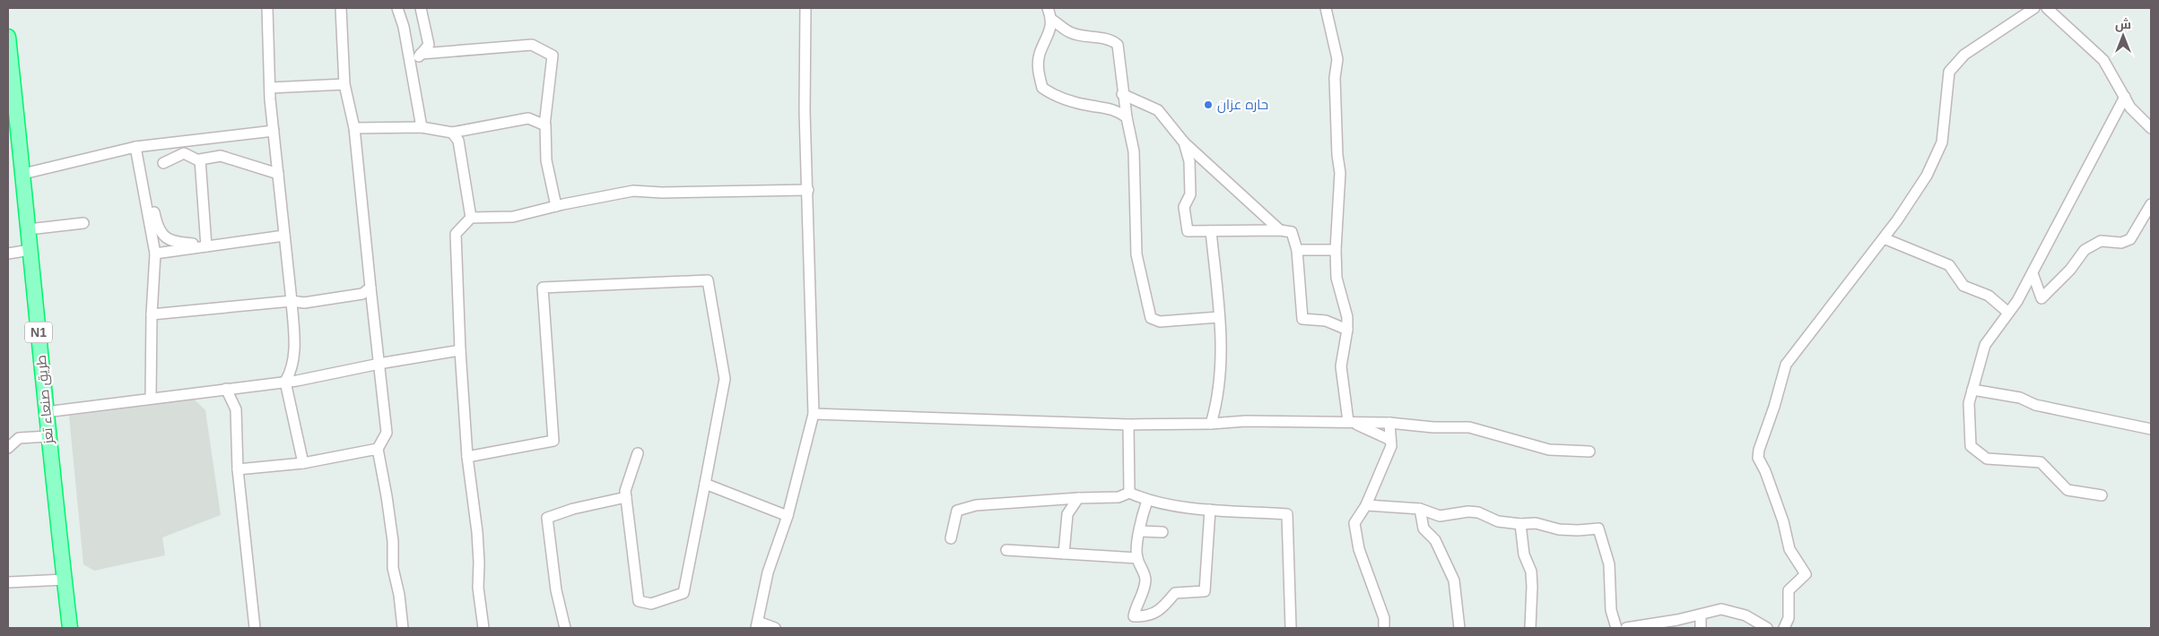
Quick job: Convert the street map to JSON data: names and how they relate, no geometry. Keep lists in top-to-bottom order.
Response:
{
  "streets": {
    "highway": ["N1", "طريق صنعاء تعز"]
  },
  "places": ["حاره عزان"],
  "north": "top"
}
